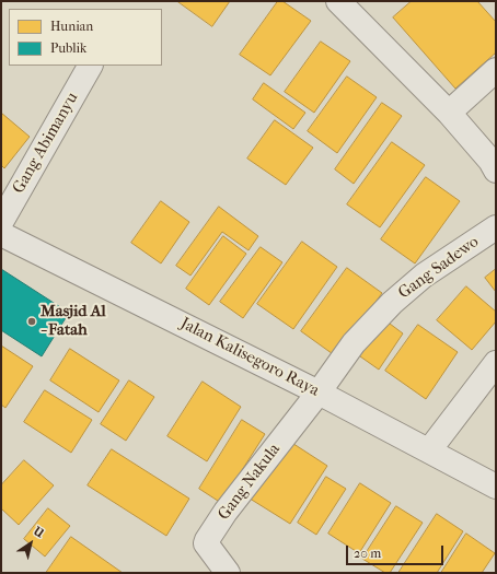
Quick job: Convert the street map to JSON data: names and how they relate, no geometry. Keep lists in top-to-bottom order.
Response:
{
  "streets": {
    "street": [
      "Gang Abimanyu",
      "Gang Sadewo",
      "Jalan Kalisegoro Raya",
      "Gang Nakula"
    ]
  },
  "crossings": [
    ["Gang Sadewo", "Jalan Kalisegoro Raya"],
    ["Gang Sadewo", "Gang Nakula"],
    ["Jalan Kalisegoro Raya", "Gang Nakula"]
  ],
  "places": ["Masjid Al - Fatah"],
  "legend": ["Hunian", "Publik"],
  "scale_bar": "20 m",
  "north": "top right"
}
